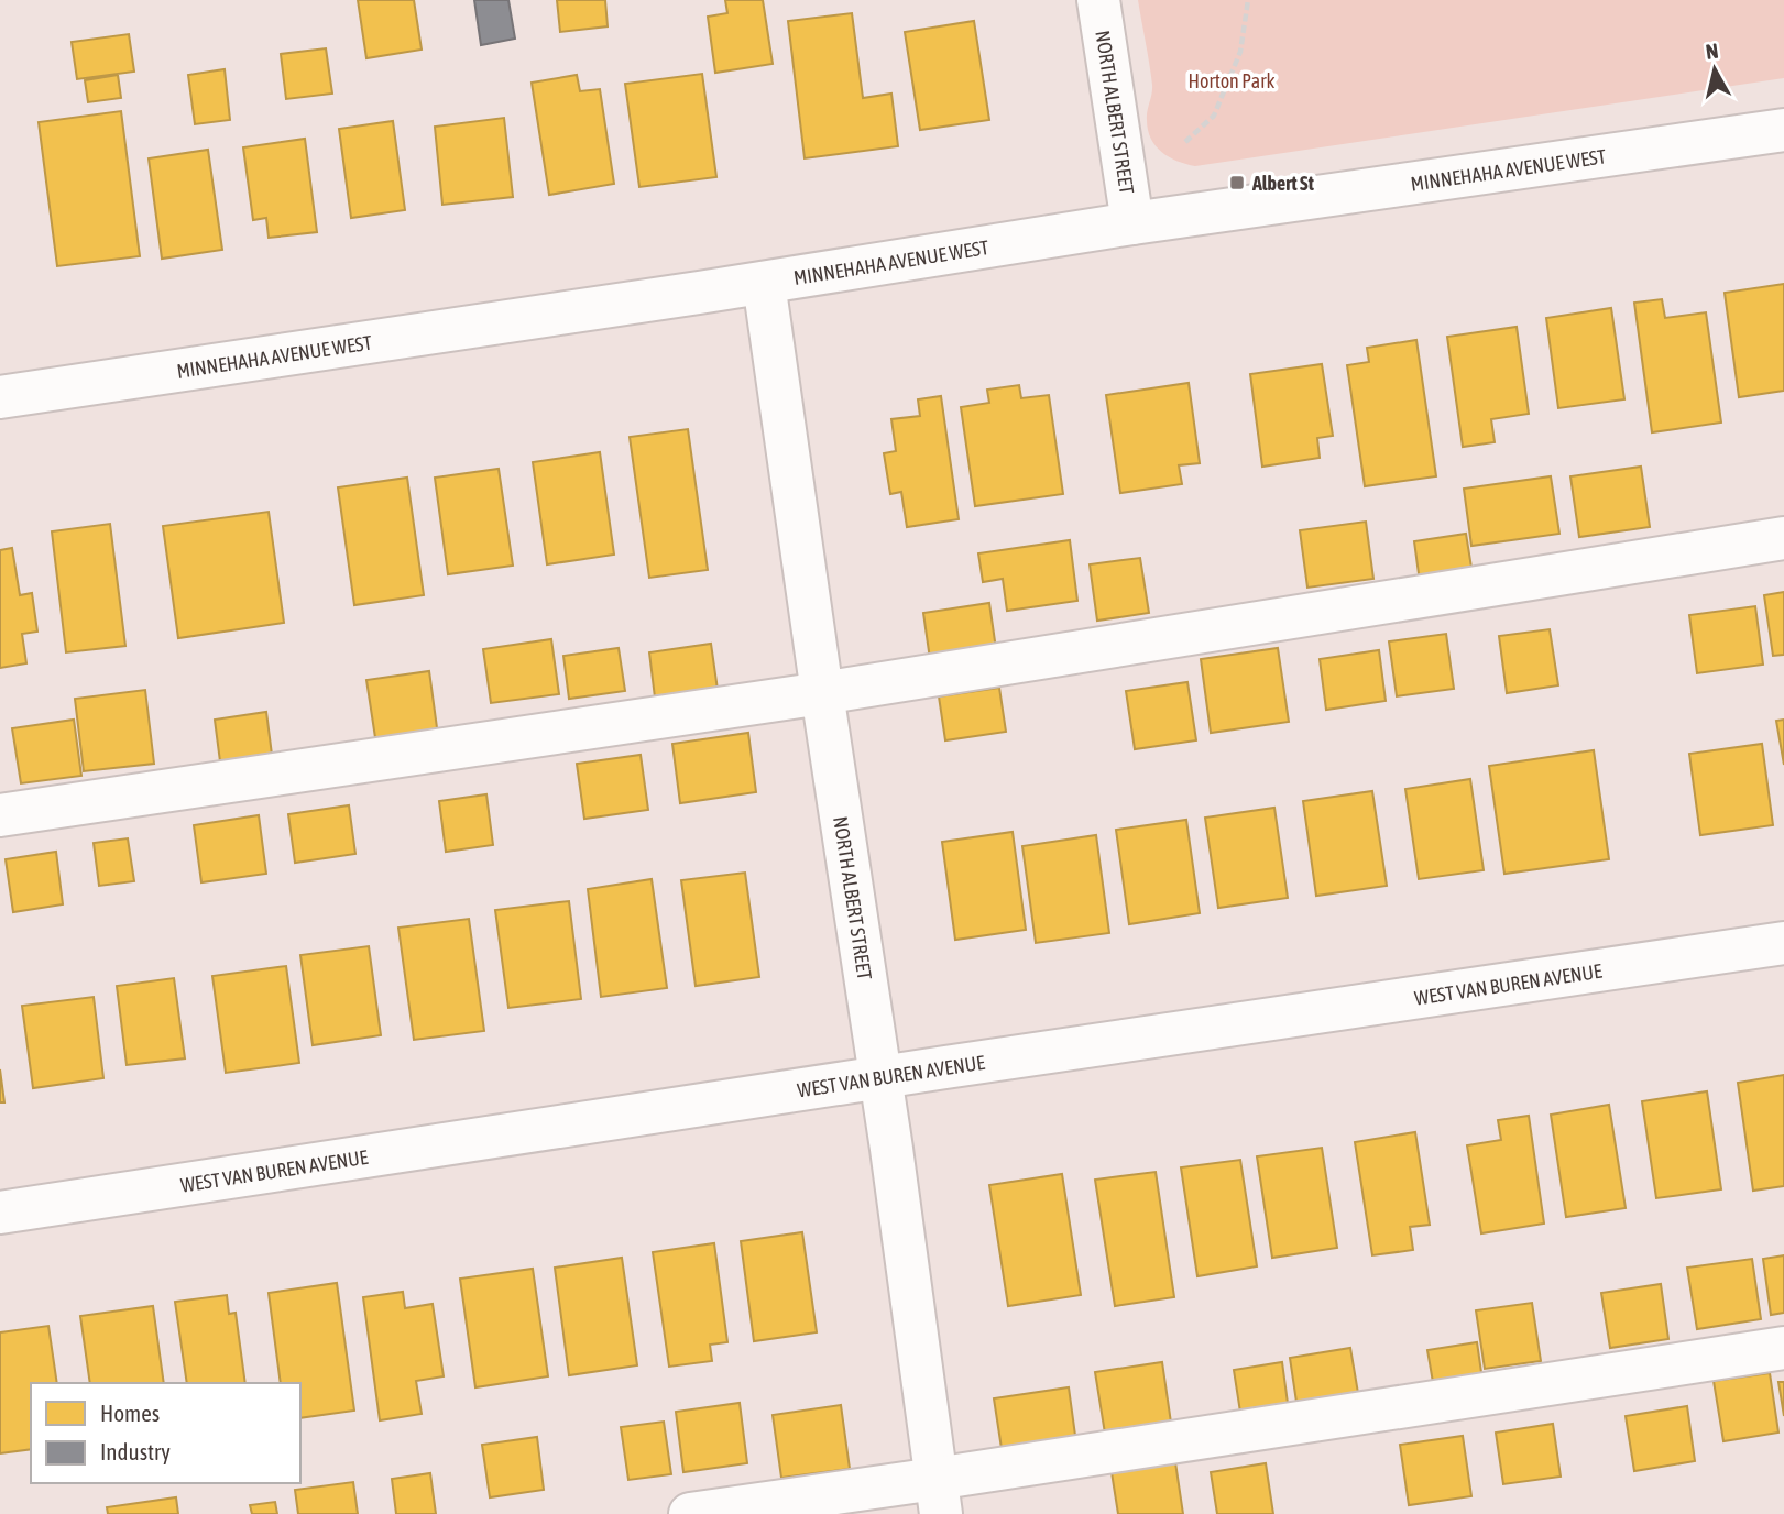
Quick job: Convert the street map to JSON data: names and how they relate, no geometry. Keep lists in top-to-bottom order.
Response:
{
  "streets": {
    "street": ["NORTH ALBERT STREET", "MINNEHAHA AVENUE WEST", "WEST VAN BUREN AVENUE"]
  },
  "crossings": [
    ["NORTH ALBERT STREET", "MINNEHAHA AVENUE WEST"],
    ["NORTH ALBERT STREET", "WEST VAN BUREN AVENUE"]
  ],
  "parks": ["Horton Park"],
  "places": {
    "transit": ["Albert St"]
  },
  "legend": ["Homes", "Industry"],
  "north": "top"
}
